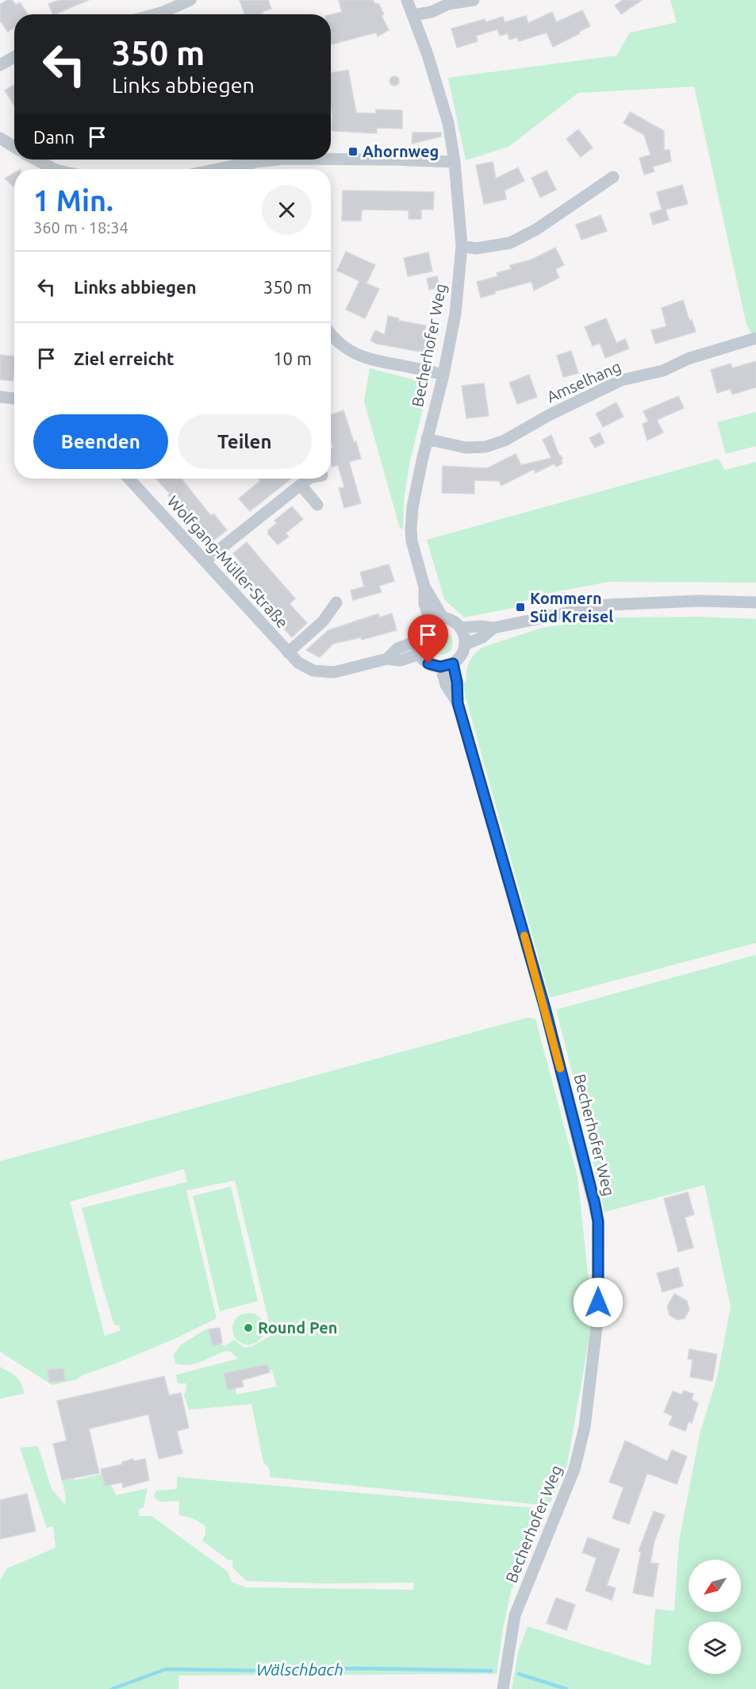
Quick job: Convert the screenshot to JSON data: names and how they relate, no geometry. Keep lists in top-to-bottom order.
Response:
{
  "streets": {
    "street": ["Becherhofer Weg", "Amselhang", "Wolfgang-Müller-Straße"]
  },
  "crossings": [
    ["Becherhofer Weg", "Amselhang"],
    ["Becherhofer Weg", "Wolfgang-Müller-Straße"]
  ],
  "water": ["Wälschbach"],
  "places": {
    "transit": ["Ahornweg", "Kommern Süd Kreisel"],
    "other": ["Round Pen"]
  },
  "north": "bottom left",
  "page": {
    "turn": ["350 m", "Links abbiegen"],
    "then": "Dann",
    "heading": ["1 Min.", "360 m · 18:34"],
    "list": [
      {
        "name": "Links abbiegen",
        "value": "350 m"
      },
      {
        "name": "Ziel erreicht",
        "value": "10 m"
      }
    ],
    "buttons": ["Beenden", "Teilen"]
  }
}
